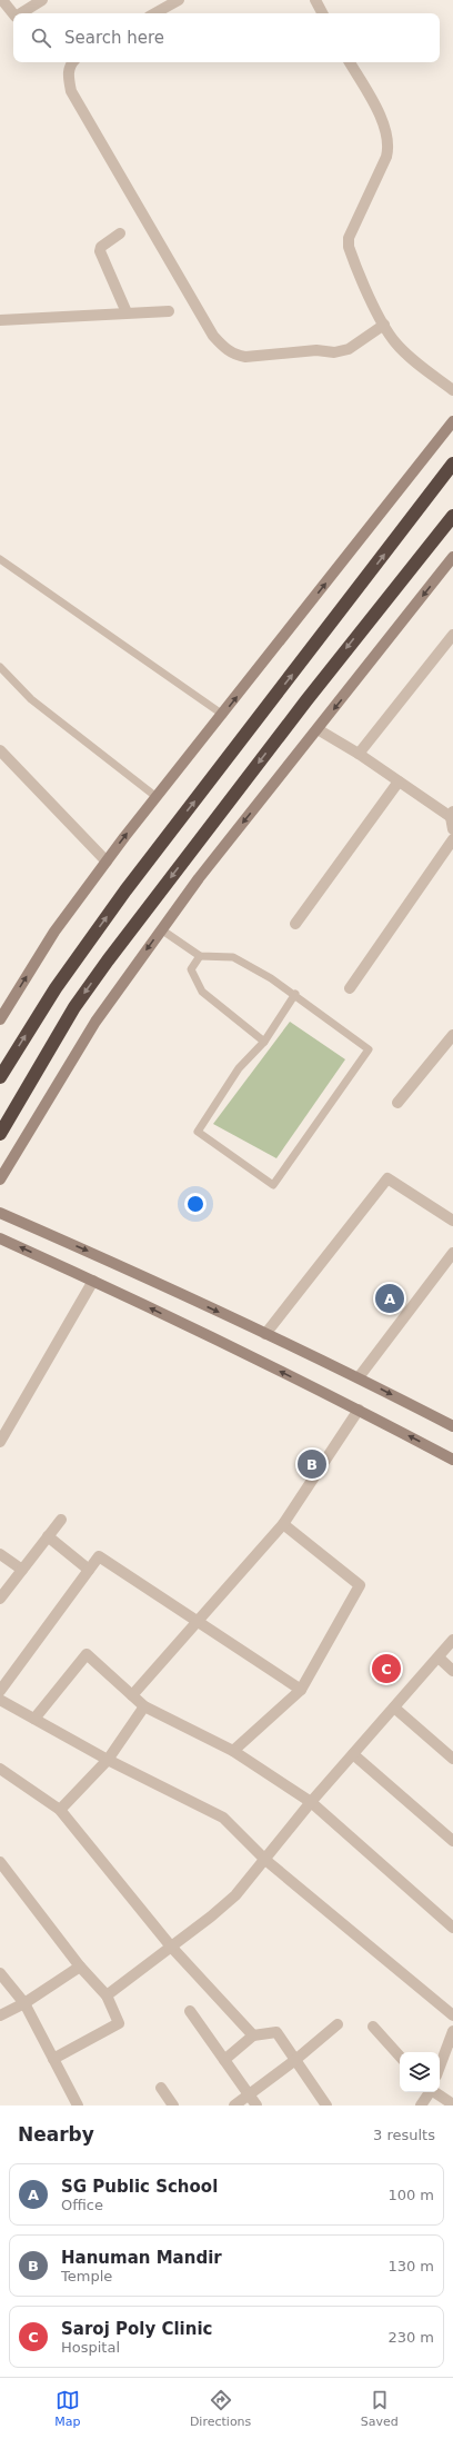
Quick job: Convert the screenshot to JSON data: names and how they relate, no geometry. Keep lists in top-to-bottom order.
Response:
{
  "page": {
    "search": "Search here",
    "pins": ["A", "B", "C"],
    "heading": ["Nearby", "3 results"],
    "list": [
      {
        "mark": "A",
        "name": "SG Public School",
        "note": "Office",
        "value": "100 m"
      },
      {
        "mark": "B",
        "name": "Hanuman Mandir",
        "note": "Temple",
        "value": "130 m"
      },
      {
        "mark": "C",
        "name": "Saroj Poly Clinic",
        "note": "Hospital",
        "value": "230 m"
      }
    ],
    "nav": ["Map", "Directions", "Saved"]
  }
}
